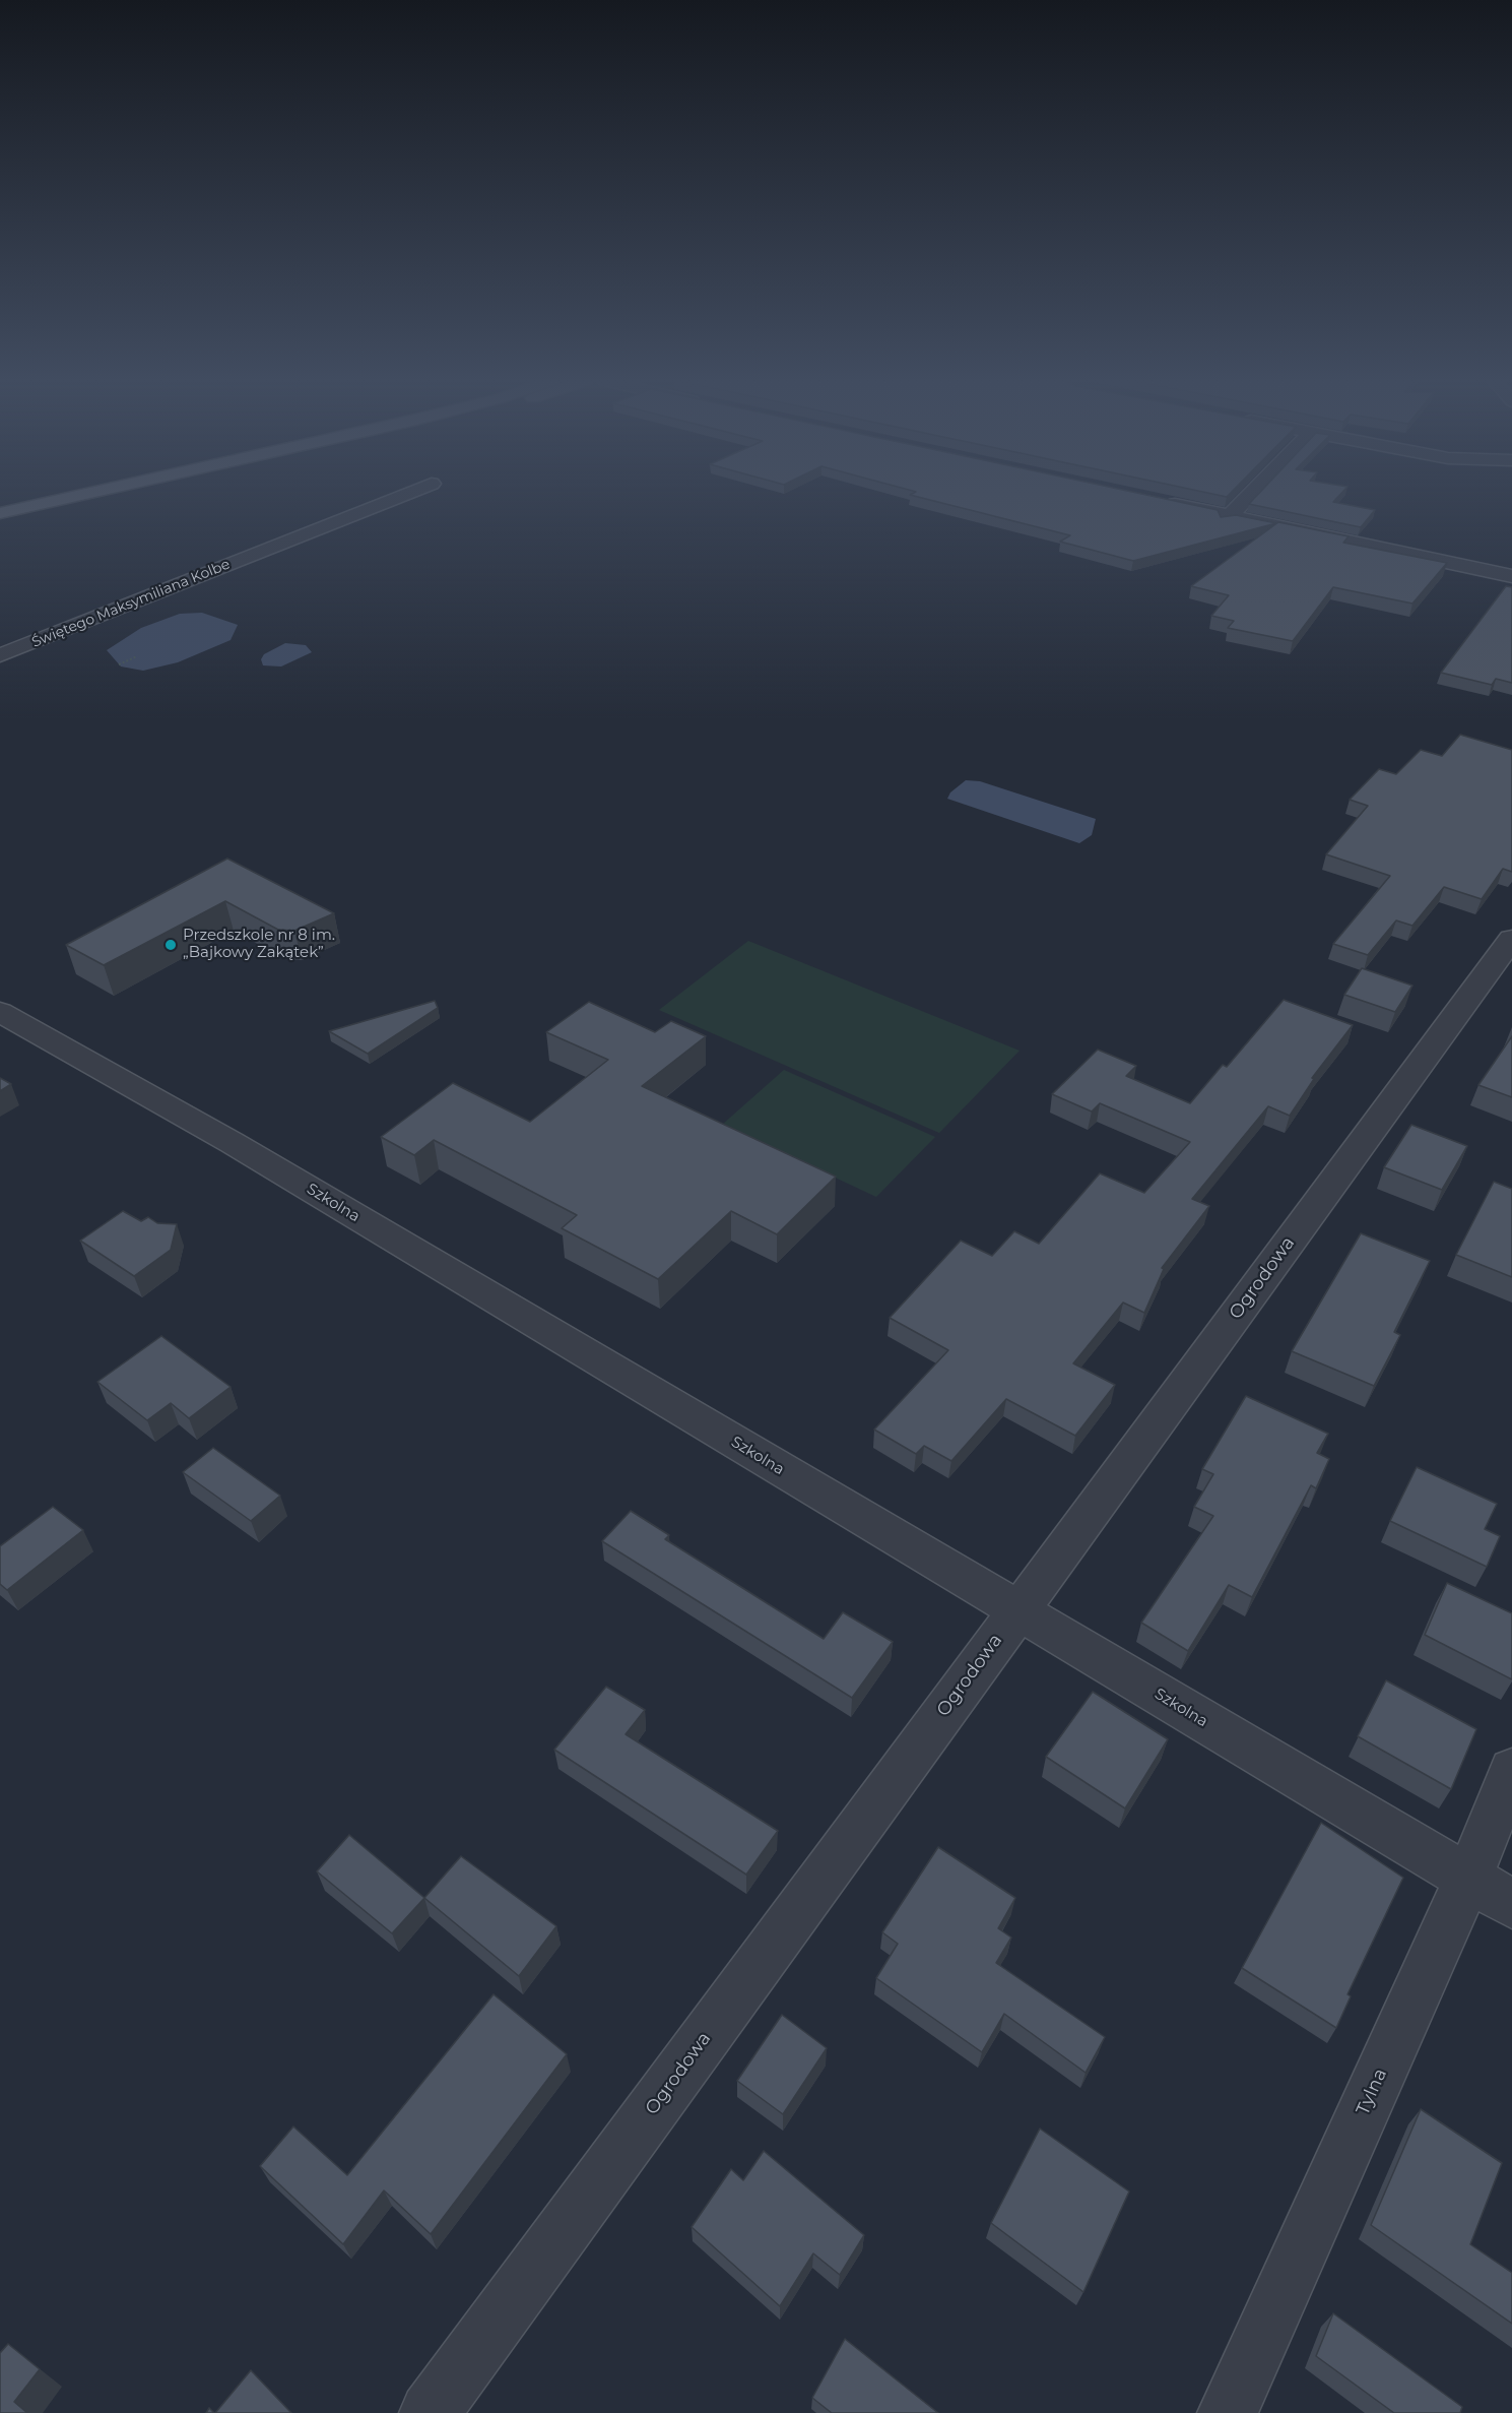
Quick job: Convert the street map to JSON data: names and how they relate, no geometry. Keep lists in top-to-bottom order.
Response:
{
  "streets": {
    "street": [
      "Świętego Maksymiliana Kolbe",
      "Szkolna",
      "Ogrodowa",
      "Tylna"
    ]
  },
  "crossings": [
    ["Szkolna", "Ogrodowa"],
    ["Szkolna", "Tylna"]
  ],
  "places": ["Przedszkole nr 8 im. „Bajkowy Zakątek”"]
}
